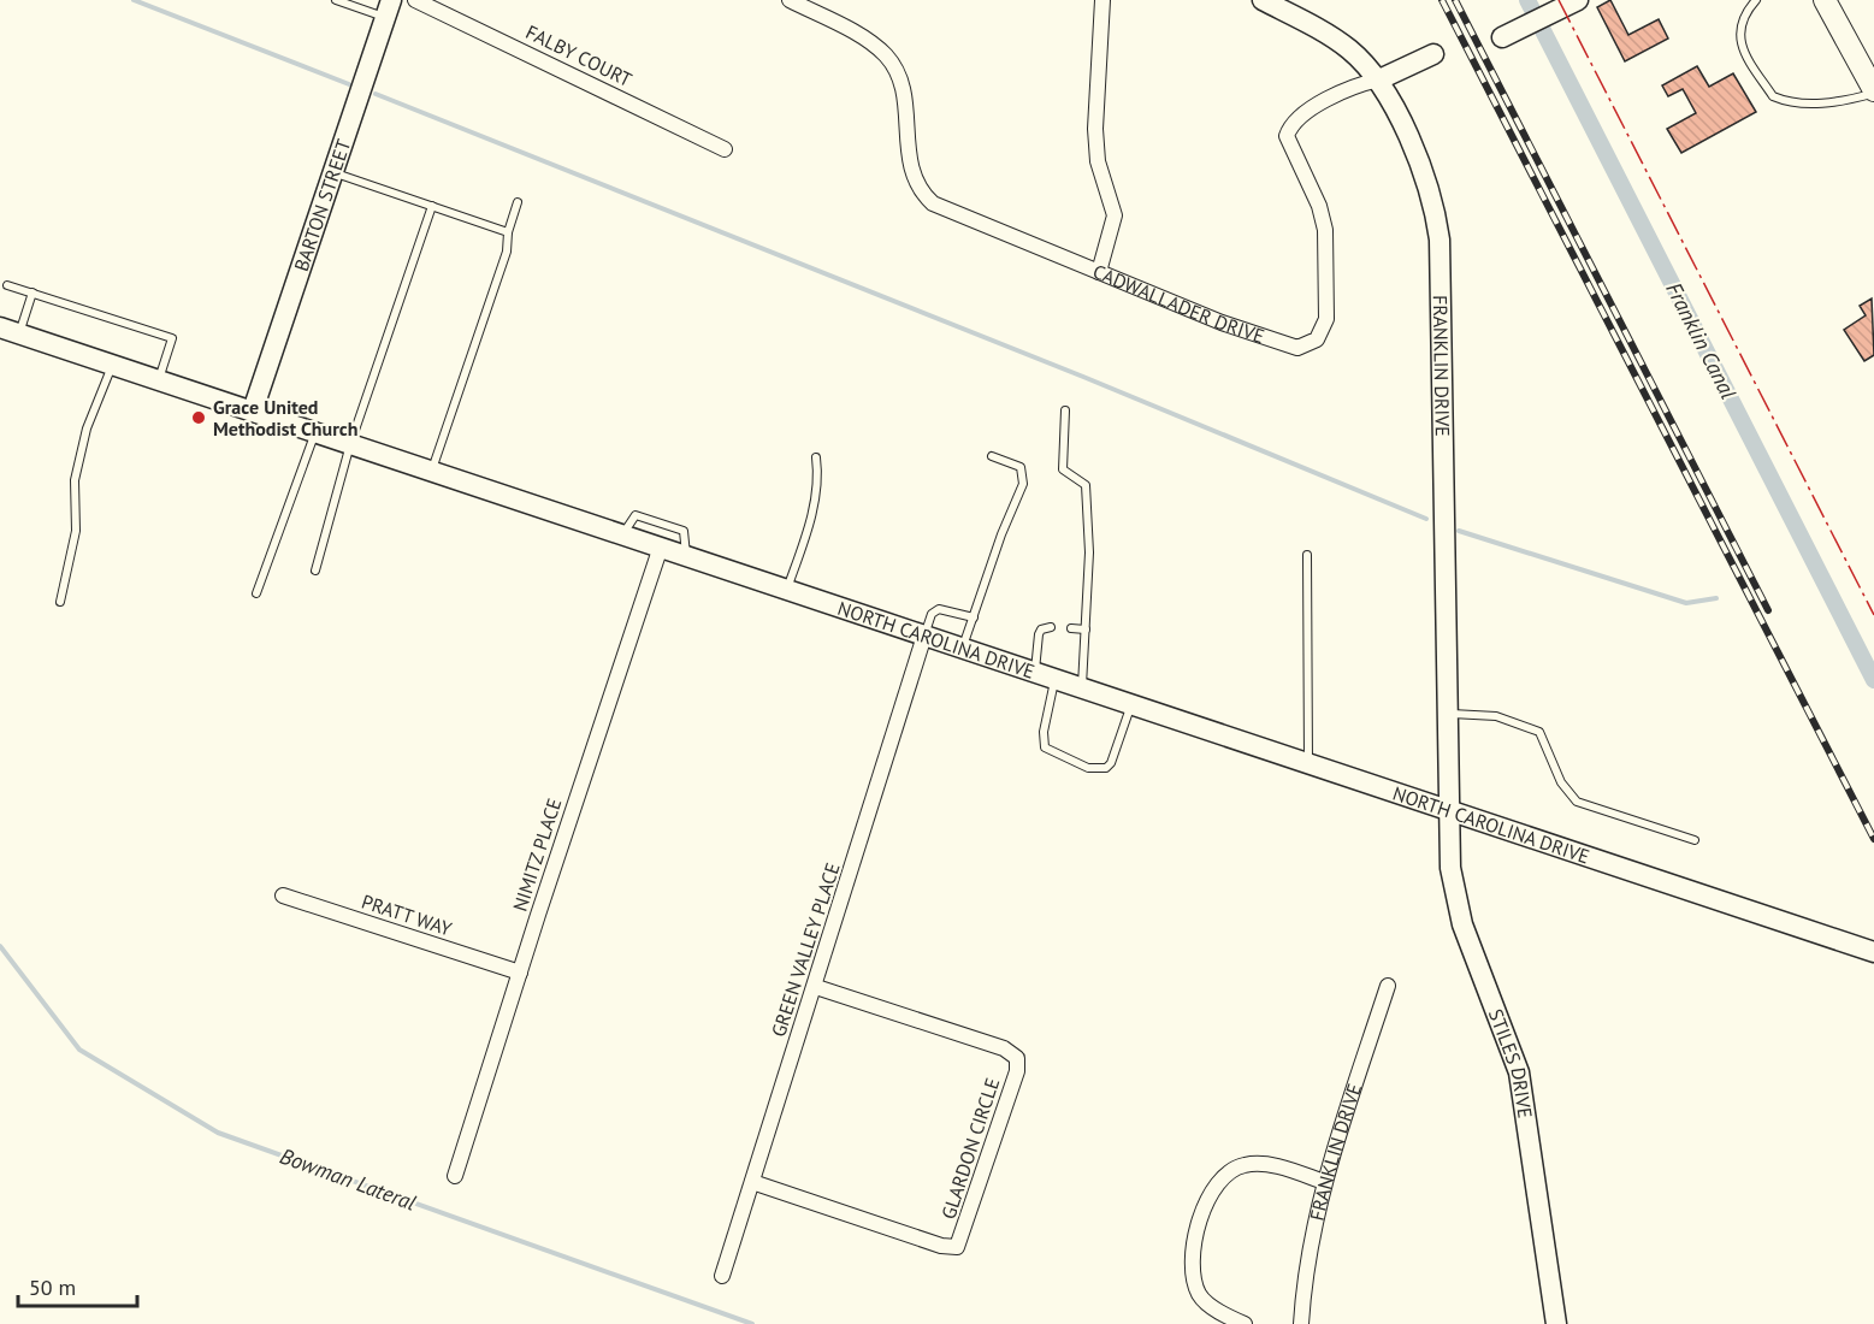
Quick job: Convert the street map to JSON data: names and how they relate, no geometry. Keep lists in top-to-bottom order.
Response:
{
  "streets": {
    "main road": [
      "BARTON STREET",
      "CADWALLADER DRIVE",
      "FRANKLIN DRIVE",
      "NORTH CAROLINA DRIVE",
      "STILES DRIVE"
    ],
    "street": [
      "FALBY COURT",
      "NIMITZ PLACE",
      "PRATT WAY",
      "GREEN VALLEY PLACE",
      "GLARDON CIRCLE"
    ]
  },
  "crossings": [
    ["BARTON STREET", "NORTH CAROLINA DRIVE"],
    ["CADWALLADER DRIVE", "FRANKLIN DRIVE"],
    ["FRANKLIN DRIVE", "NORTH CAROLINA DRIVE"],
    ["FRANKLIN DRIVE", "STILES DRIVE"],
    ["NORTH CAROLINA DRIVE", "NIMITZ PLACE"],
    ["NORTH CAROLINA DRIVE", "GREEN VALLEY PLACE"],
    ["NORTH CAROLINA DRIVE", "STILES DRIVE"],
    ["NIMITZ PLACE", "PRATT WAY"],
    ["GREEN VALLEY PLACE", "GLARDON CIRCLE"]
  ],
  "water": ["Franklin Canal", "Bowman Lateral"],
  "places": ["Grace United Methodist Church"],
  "scale_bar": "50 m"
}
